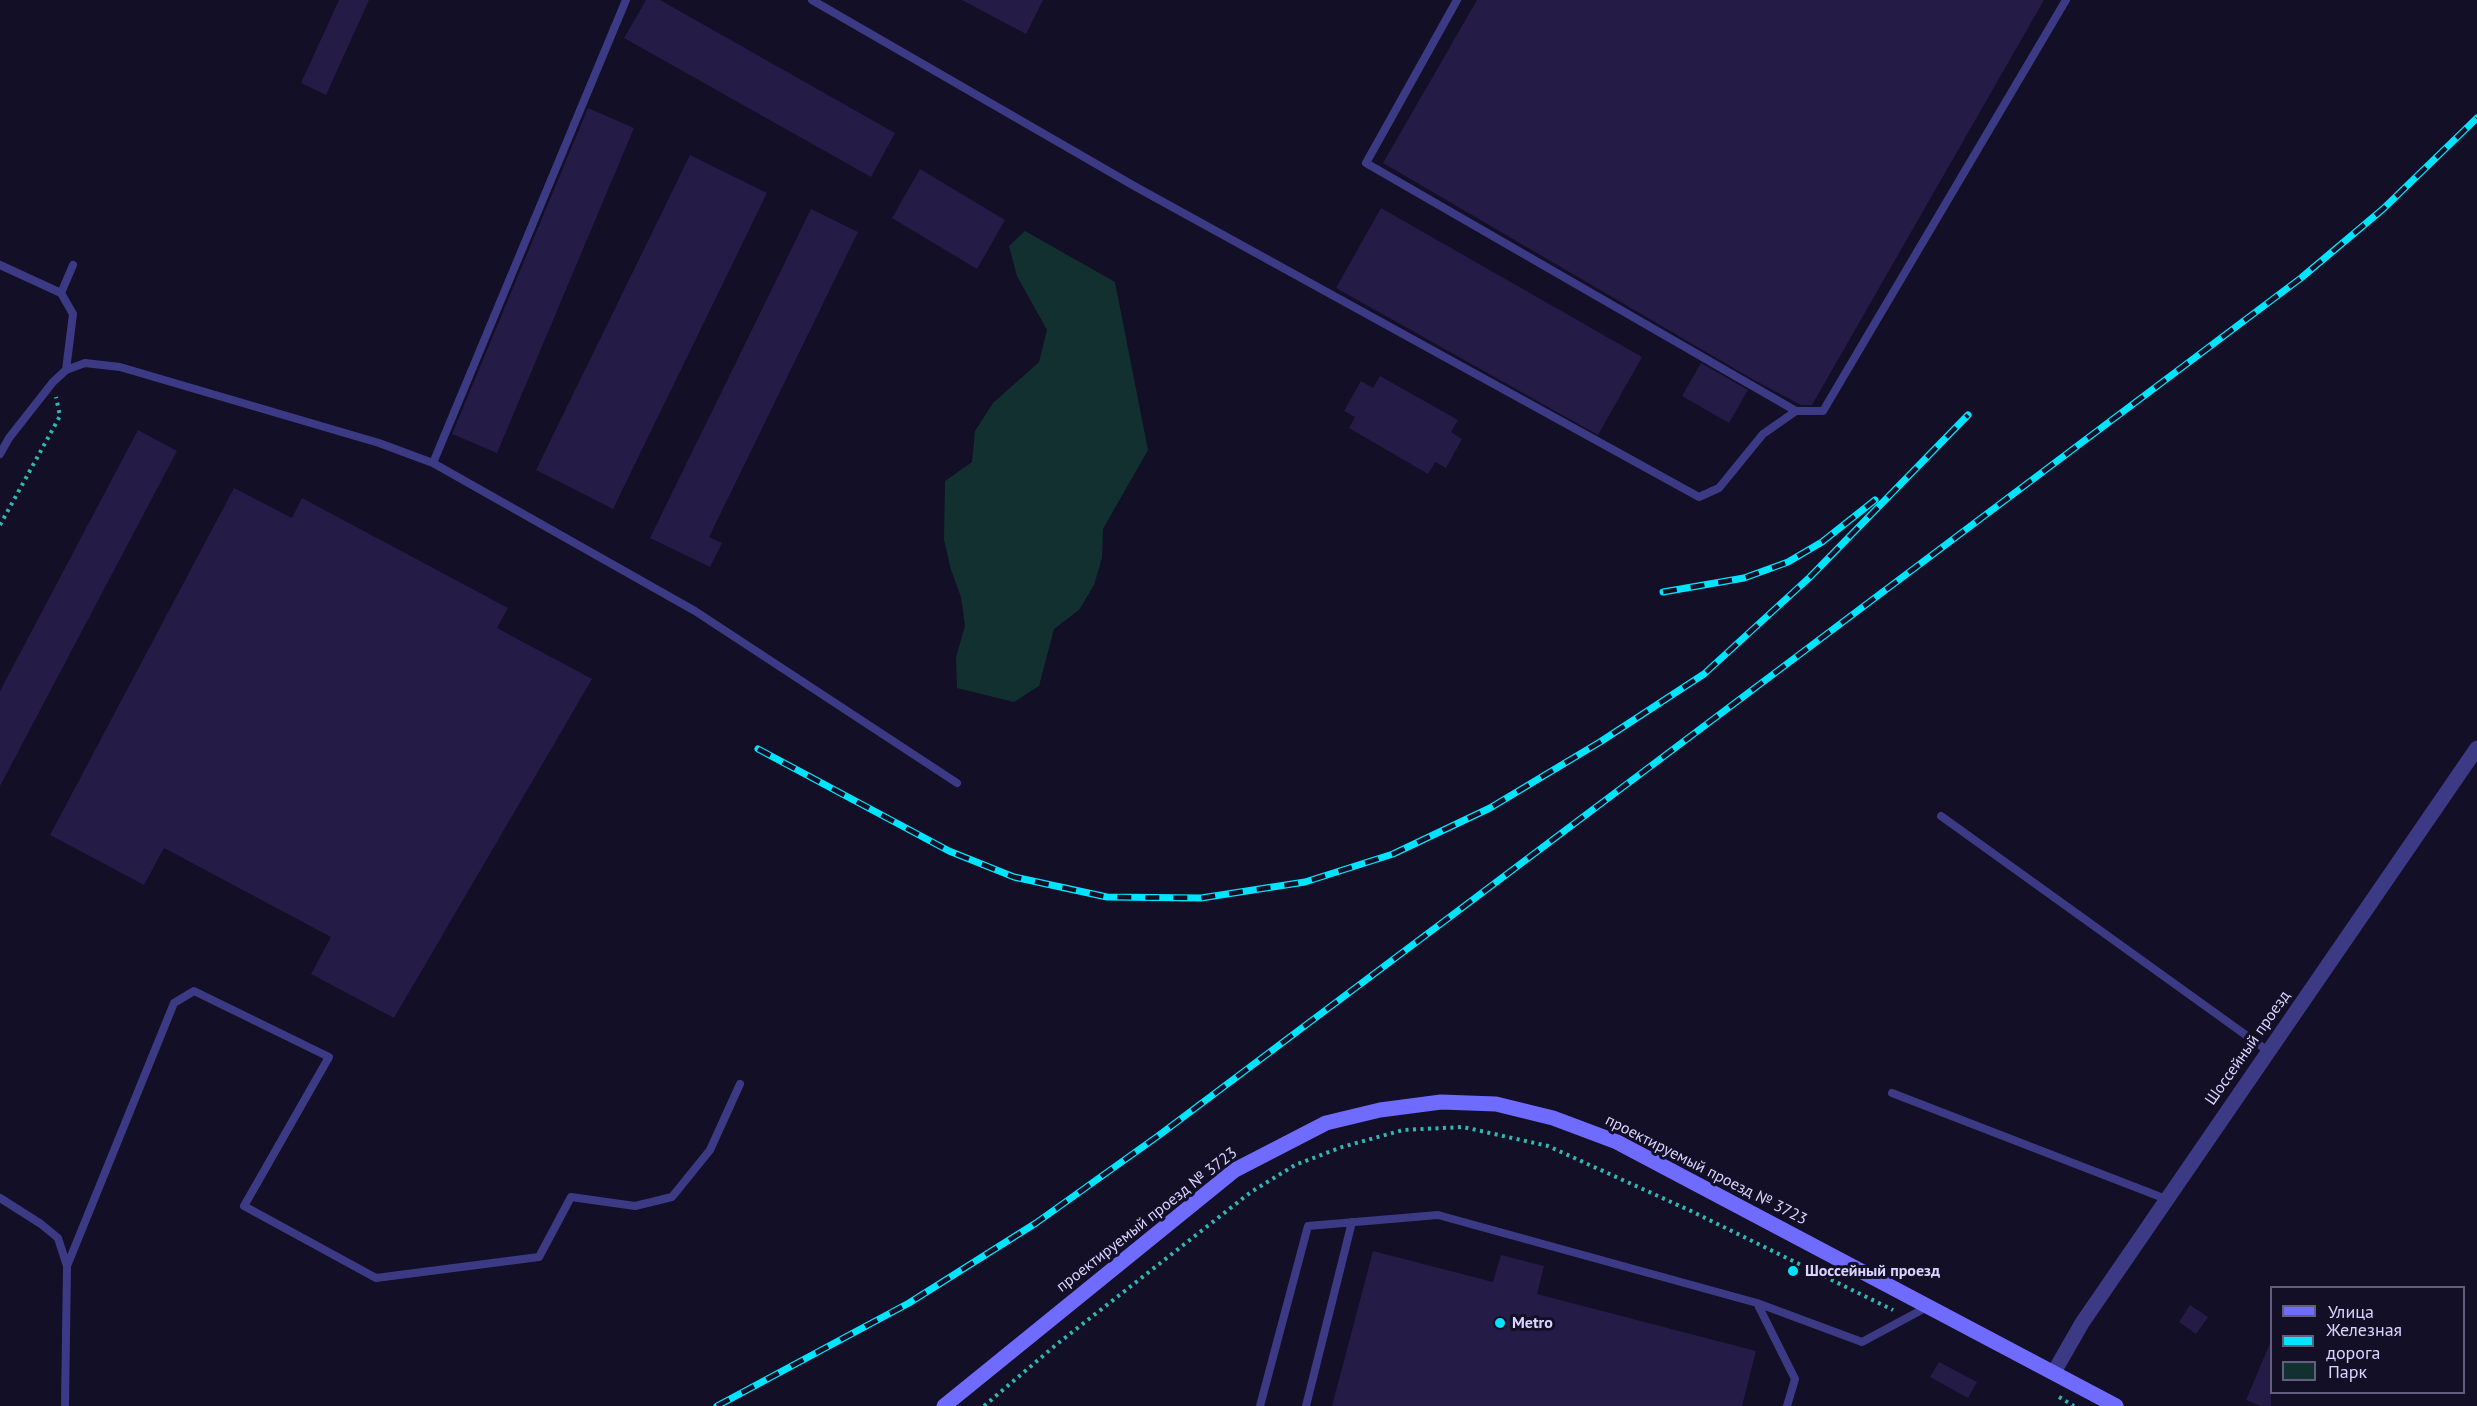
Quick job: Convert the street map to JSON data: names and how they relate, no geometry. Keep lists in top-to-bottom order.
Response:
{
  "streets": {
    "main road": ["проектируемый проезд № 3723"],
    "street": ["Шоссейный проезд"]
  },
  "crossings": [
    ["Шоссейный проезд", "проектируемый проезд № 3723"]
  ],
  "places": ["Шоссейный проезд", "Metro"],
  "legend": ["Улица", "Железная дорога", "Парк"]
}
